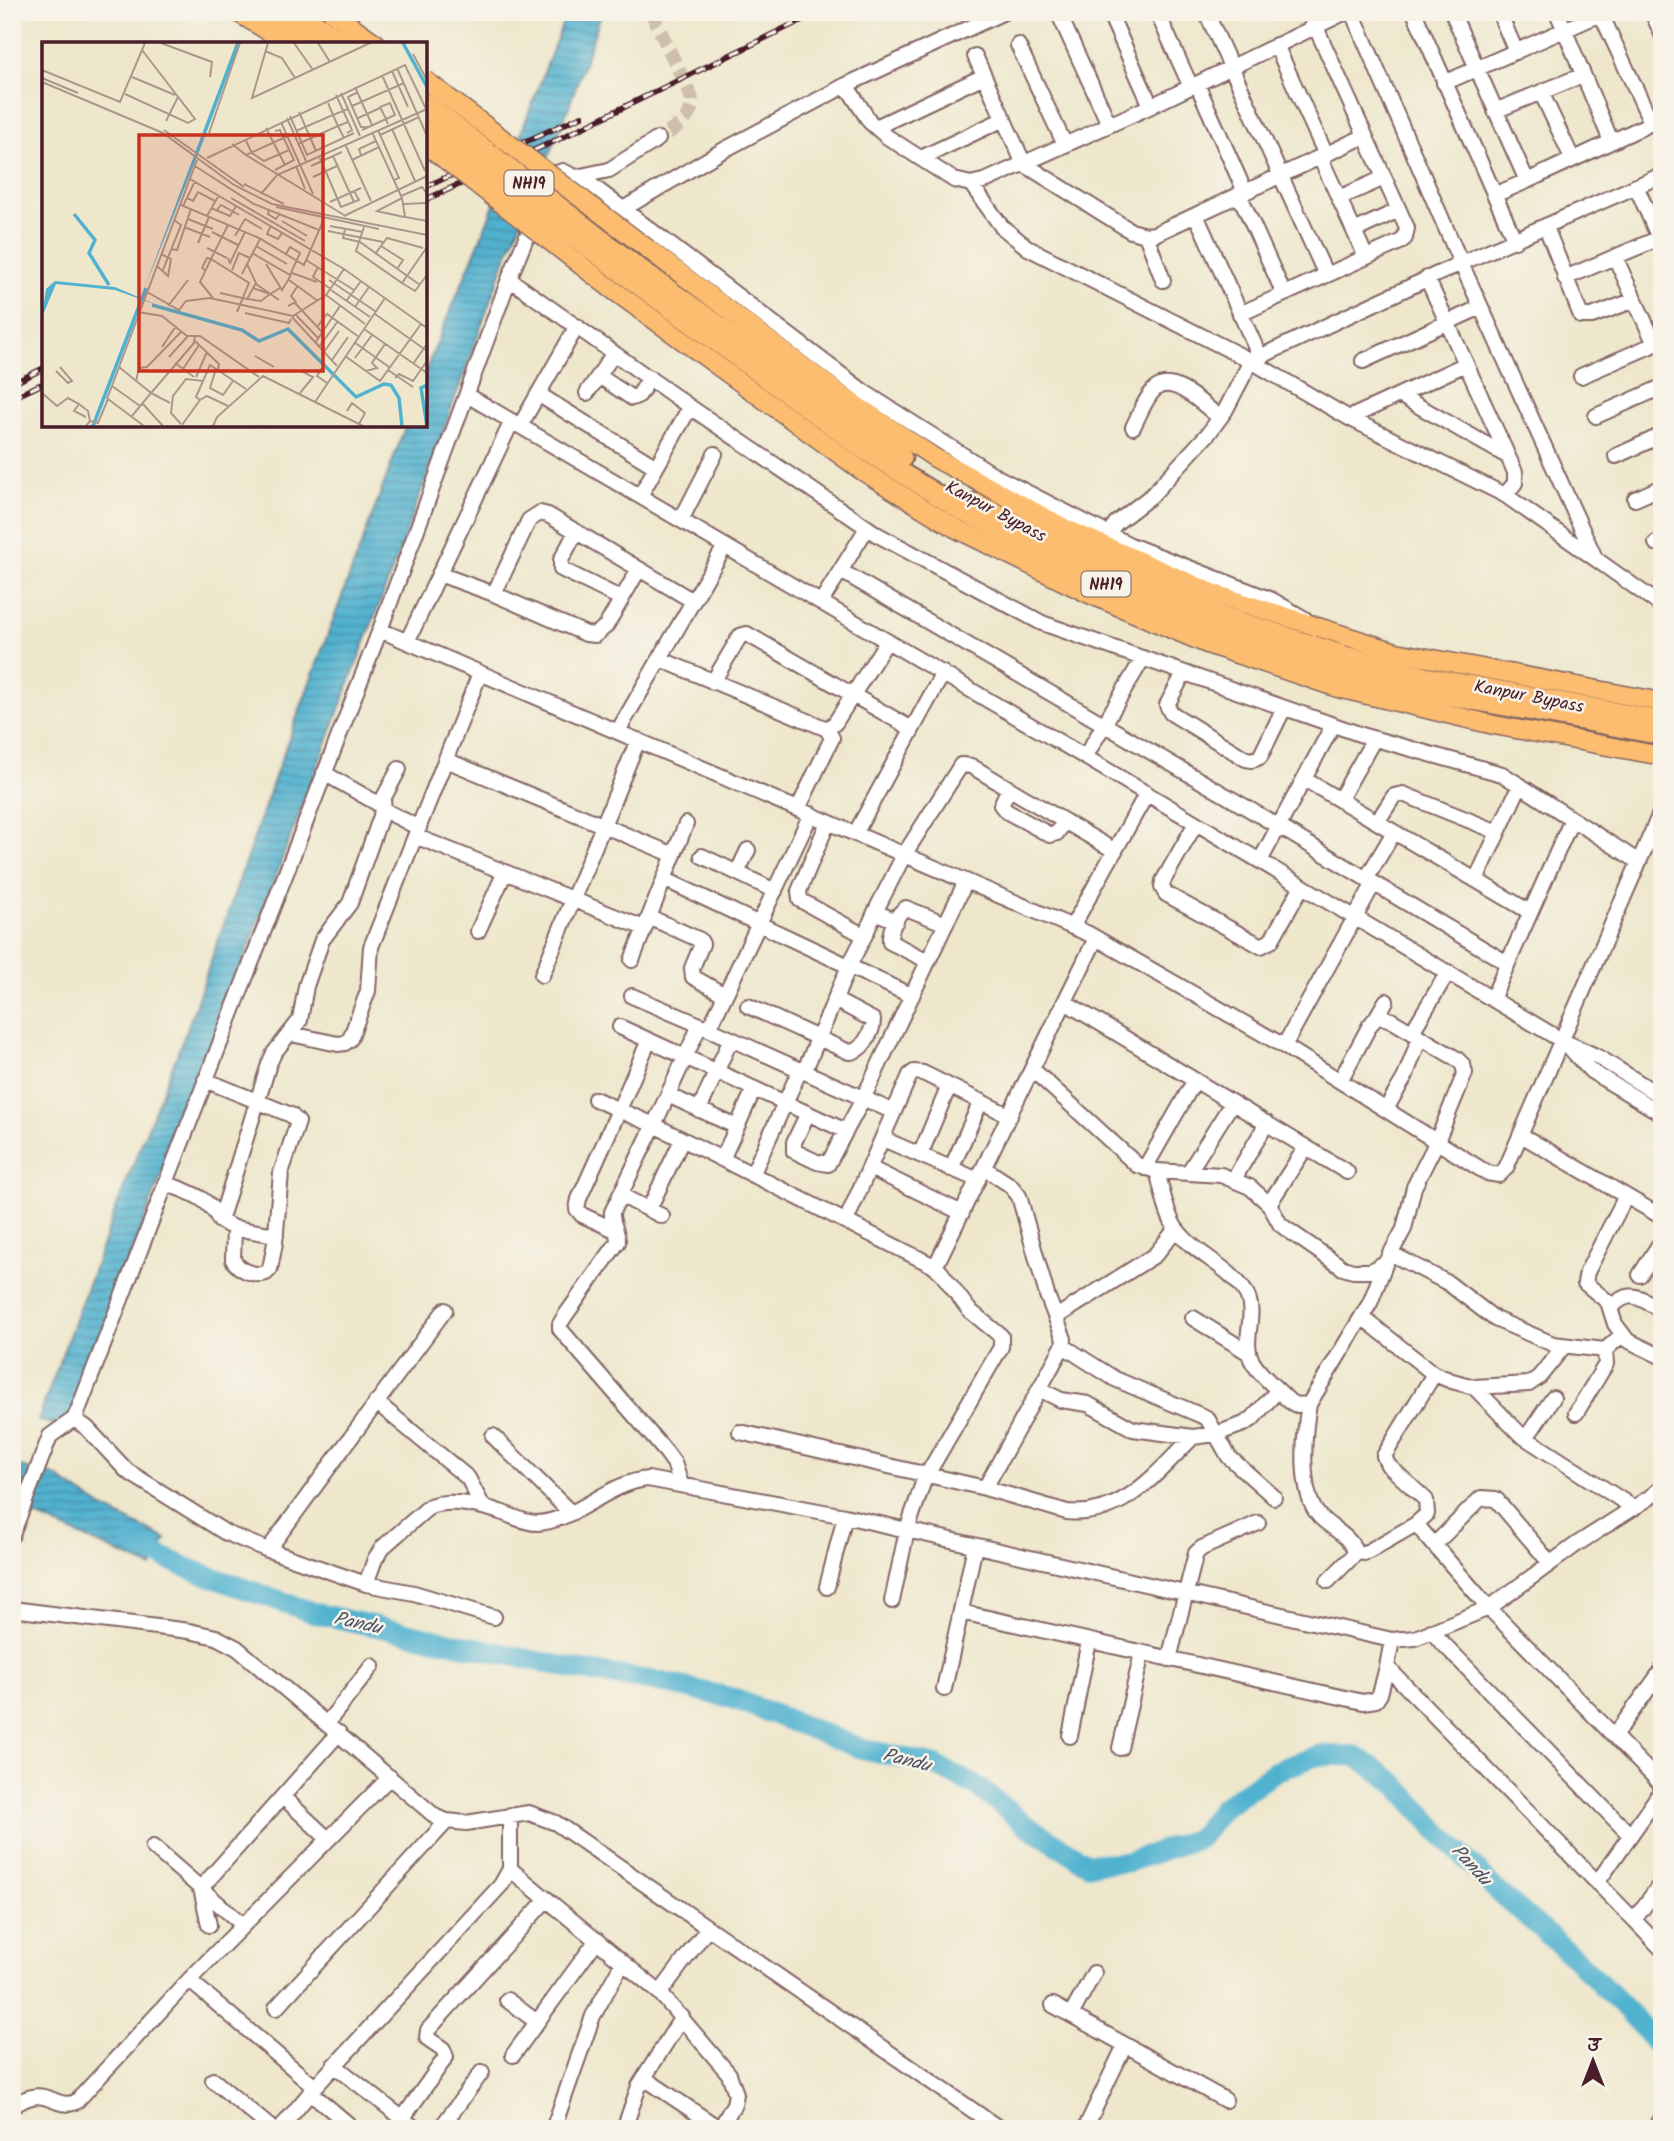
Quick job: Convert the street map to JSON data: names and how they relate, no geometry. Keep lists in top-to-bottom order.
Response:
{
  "streets": {
    "highway": ["NH19", "Kanpur Bypass"]
  },
  "water": ["Pandu"],
  "north": "top"
}
